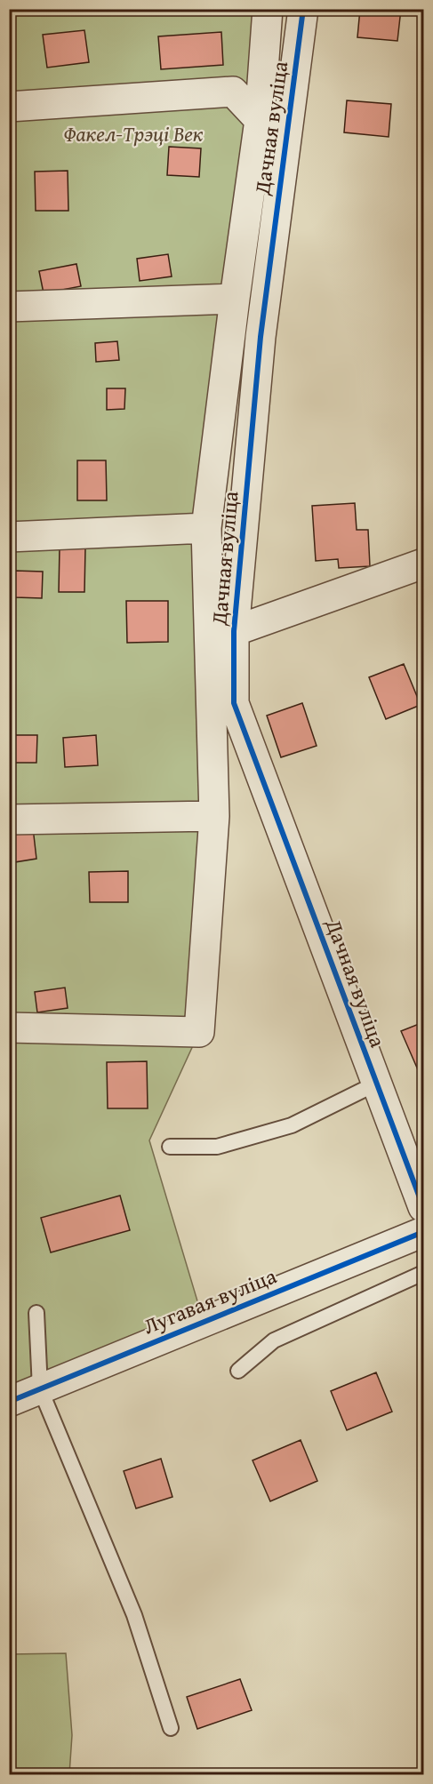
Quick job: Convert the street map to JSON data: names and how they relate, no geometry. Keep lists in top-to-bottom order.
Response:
{
  "streets": {
    "street": ["Дачная вуліца", "Лугавая вуліца"]
  },
  "parks": ["Факел-Трэці Век"]
}
